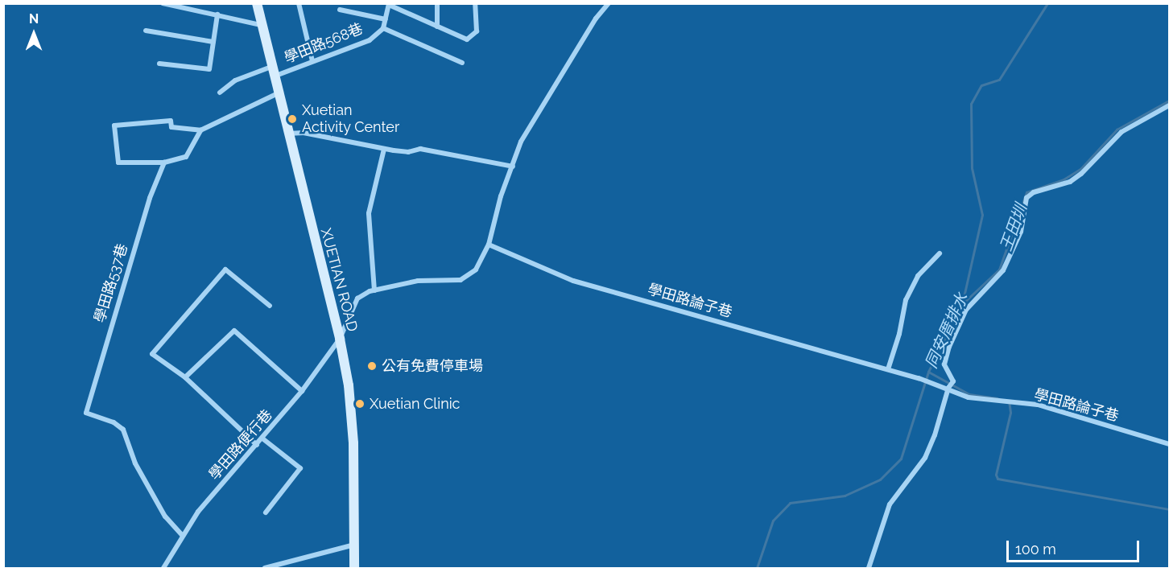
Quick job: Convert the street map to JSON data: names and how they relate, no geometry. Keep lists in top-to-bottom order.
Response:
{
  "streets": {
    "main road": ["XUETIAN ROAD"],
    "street": [
      "學田路568巷",
      "學田路537巷",
      "學田路論子巷",
      "學田路便行巷"
    ]
  },
  "crossings": [
    ["學田路568巷", "XUETIAN ROAD"],
    ["XUETIAN ROAD", "學田路便行巷"],
    ["學田路537巷", "學田路便行巷"]
  ],
  "water": ["王田圳", "同安厝排水"],
  "places": ["Xuetian Activity Center", "公有免費停車場", "Xuetian Clinic"],
  "scale_bar": "100 m",
  "north": "top"
}
